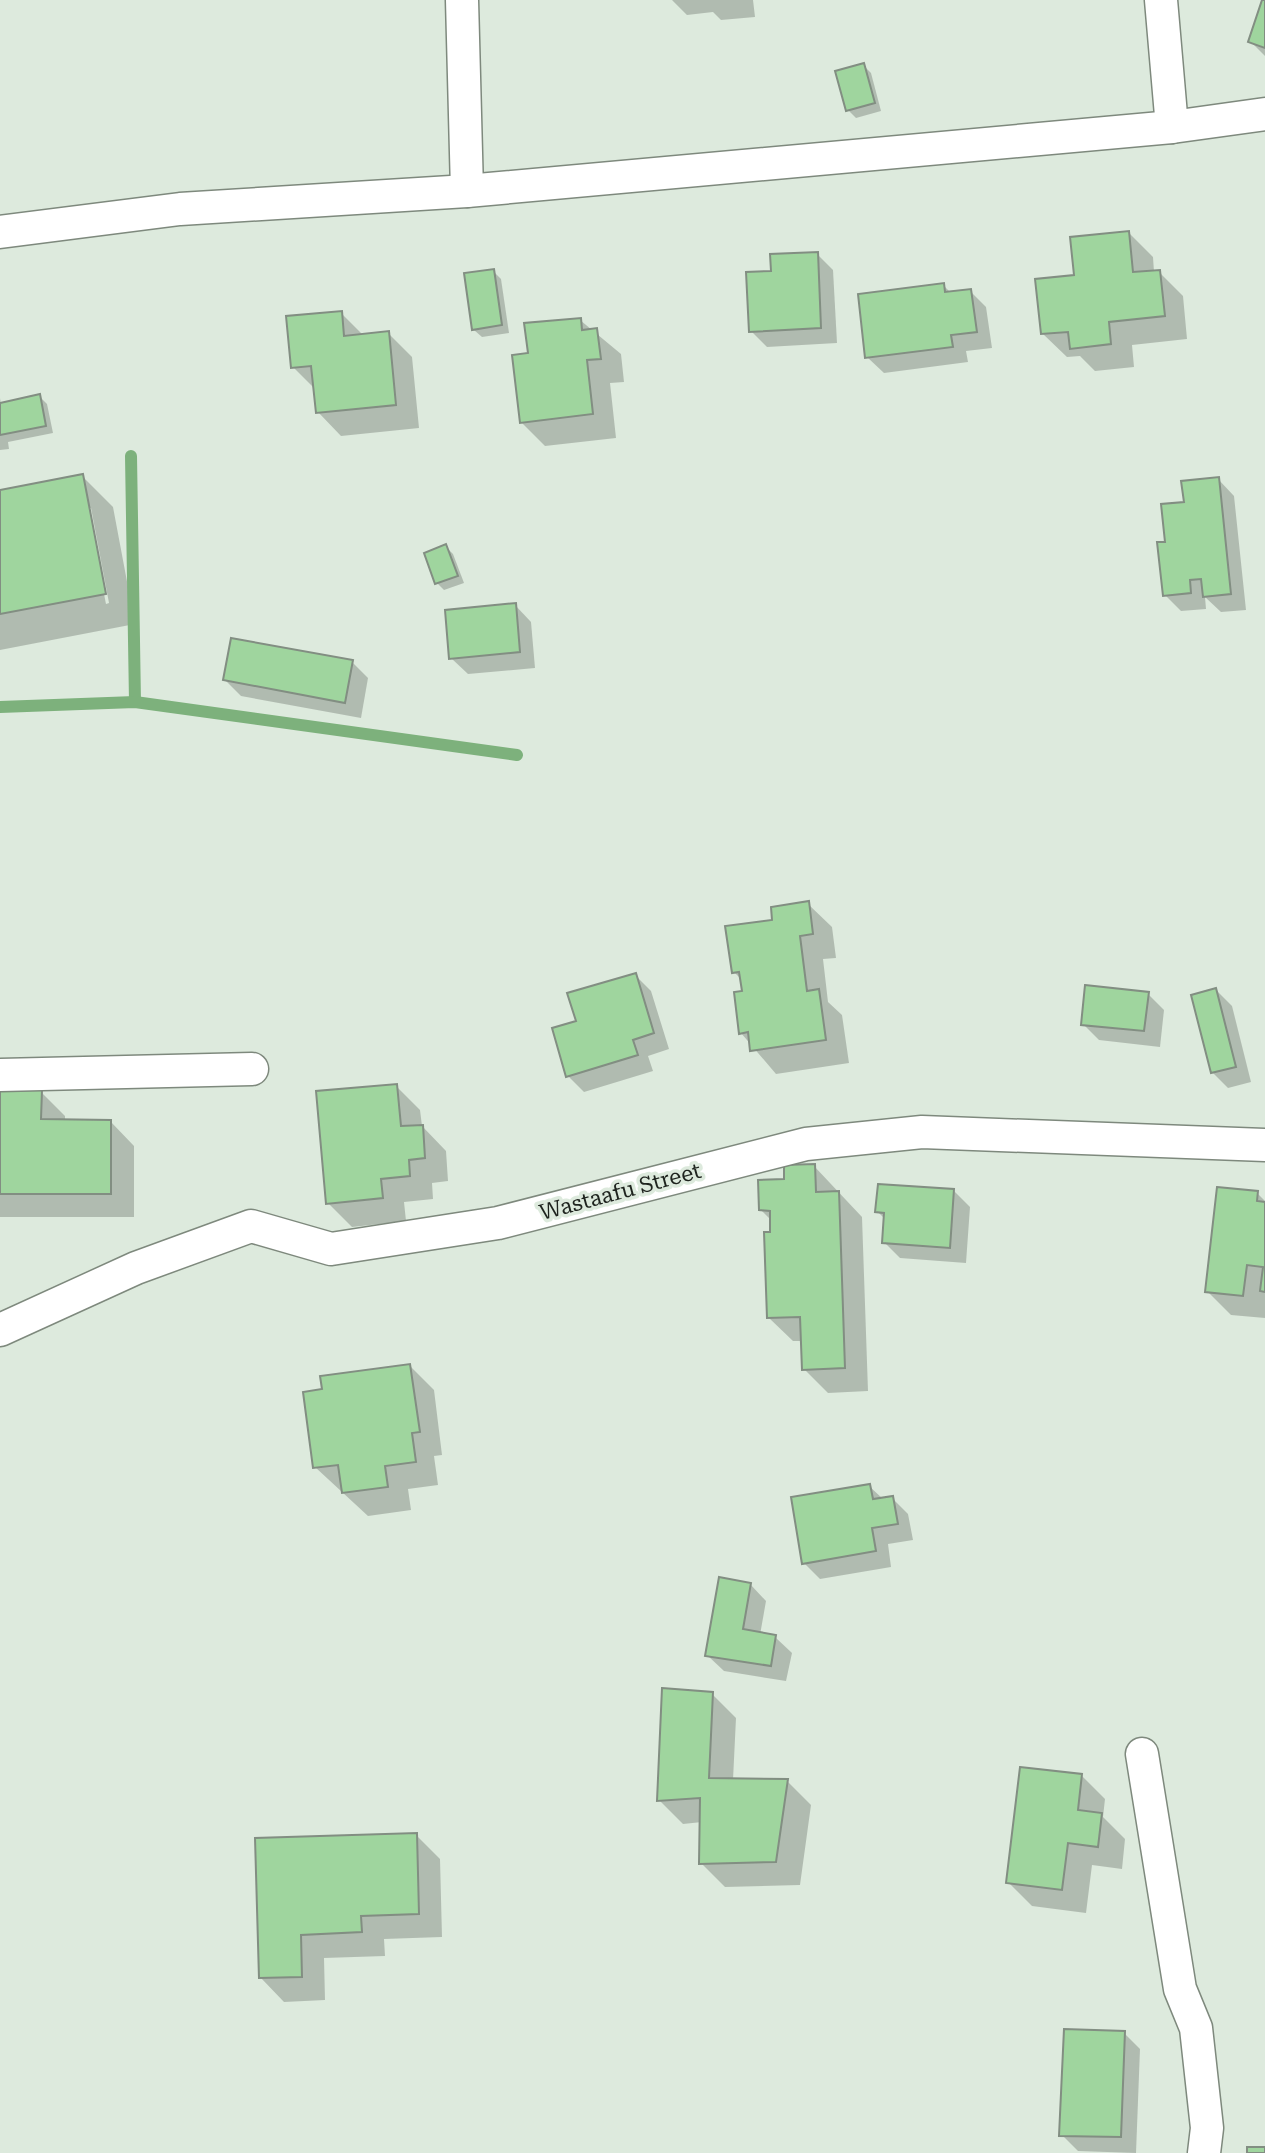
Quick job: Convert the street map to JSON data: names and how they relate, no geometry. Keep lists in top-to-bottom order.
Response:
{
  "streets": {
    "street": ["Wastaafu Street"]
  }
}
